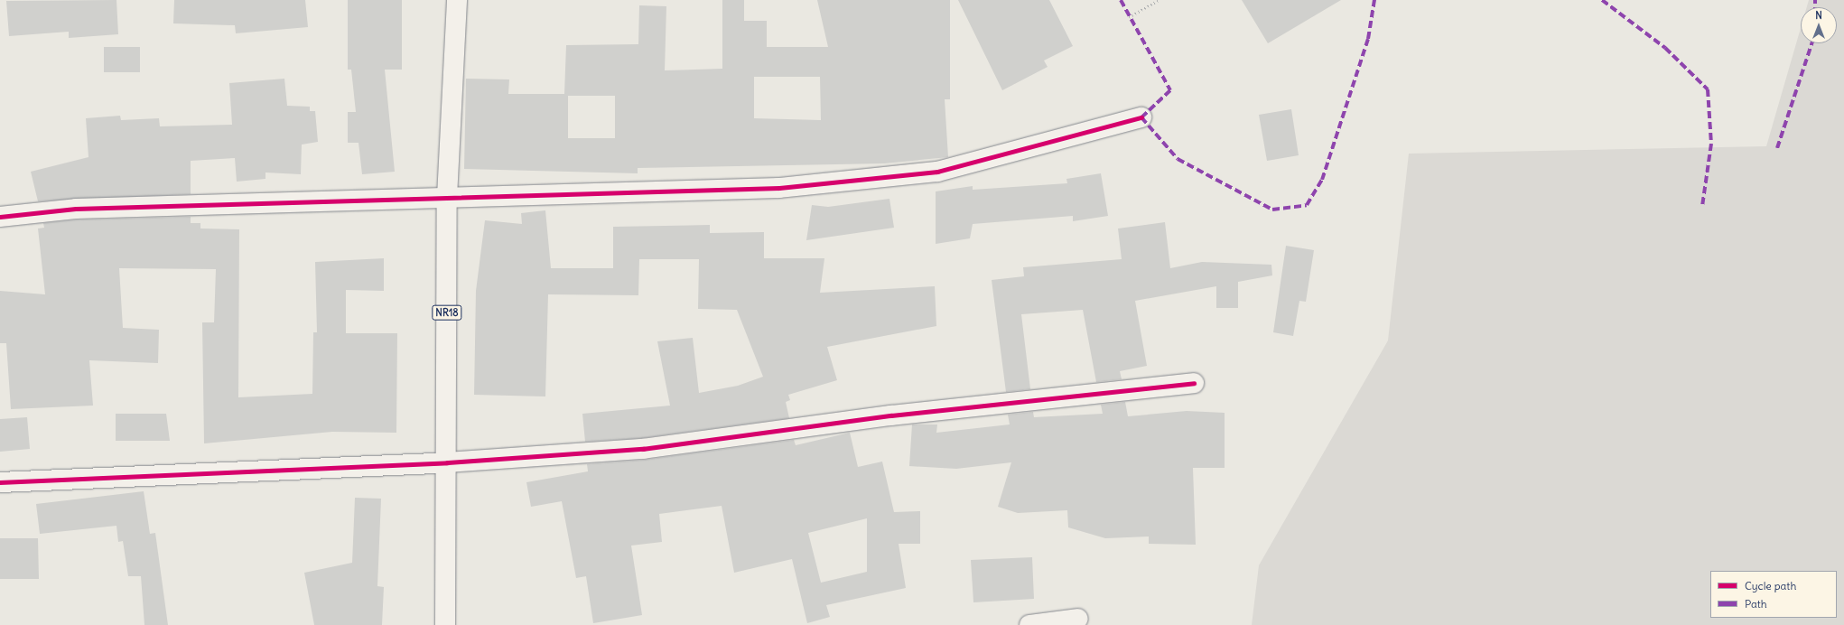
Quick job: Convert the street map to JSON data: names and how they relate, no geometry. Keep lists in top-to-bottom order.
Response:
{
  "streets": {
    "street": ["NR18"]
  },
  "legend": ["Cycle path", "Path"],
  "north": "top"
}
